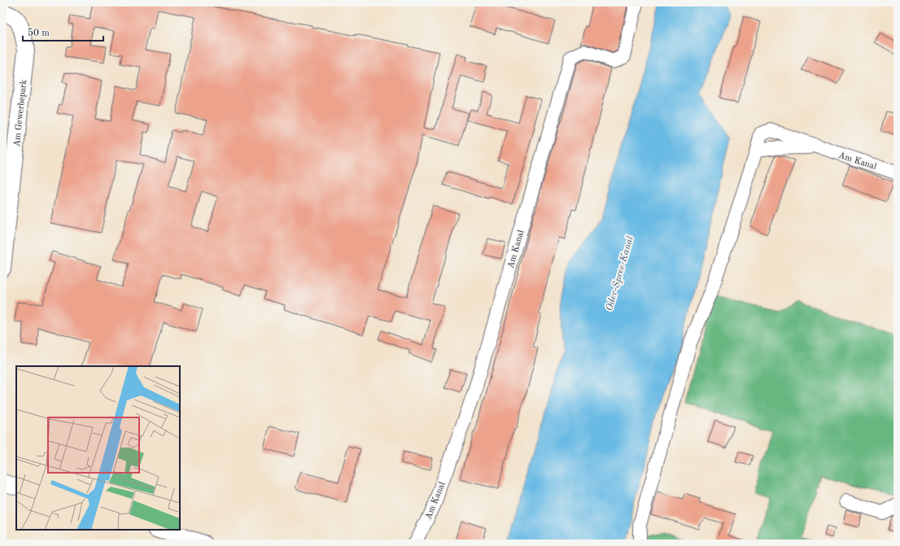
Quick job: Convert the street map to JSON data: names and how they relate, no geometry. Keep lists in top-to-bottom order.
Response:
{
  "streets": {
    "street": ["Am Gewerbepark", "Am Kanal"]
  },
  "water": ["Oder-Spree-Kanal"],
  "scale_bar": "50 m"
}
